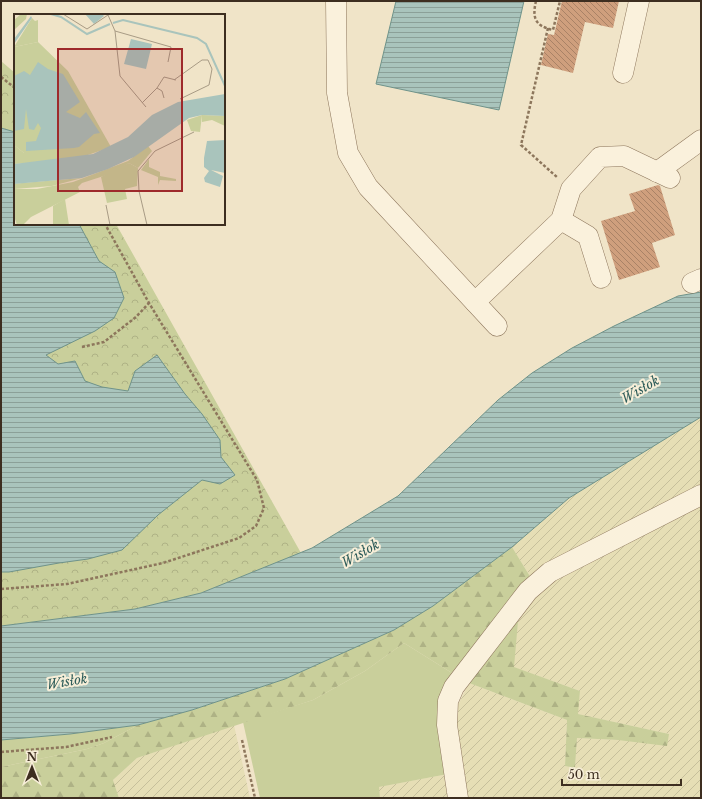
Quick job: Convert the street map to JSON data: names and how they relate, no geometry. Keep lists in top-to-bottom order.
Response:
{
  "water": ["Wisłok"],
  "scale_bar": "50 m",
  "north": "top"
}
